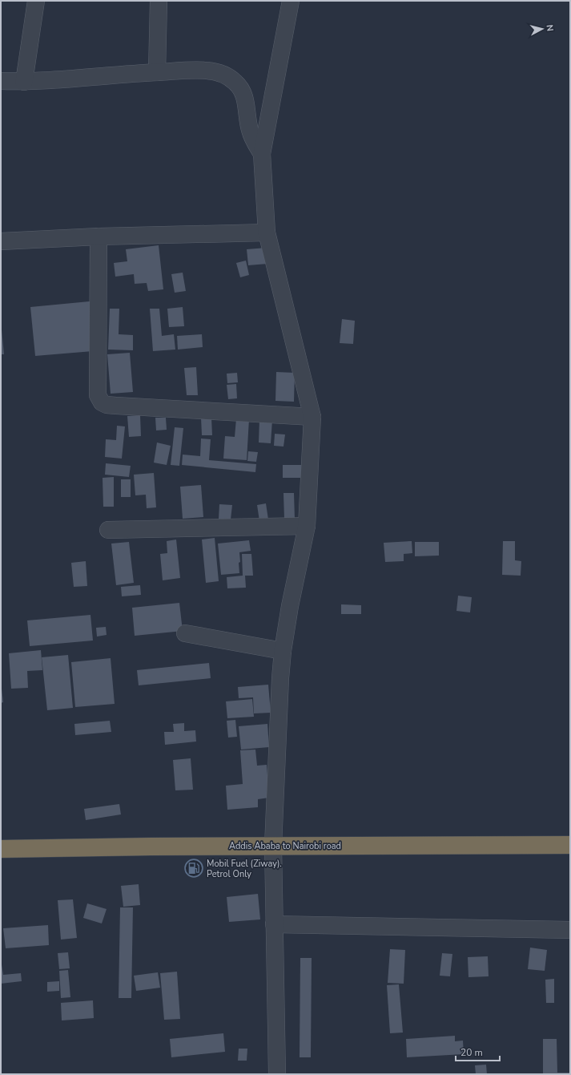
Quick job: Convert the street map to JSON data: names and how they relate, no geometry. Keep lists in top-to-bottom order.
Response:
{
  "streets": {
    "highway": ["Addis Ababa to Nairobi road"]
  },
  "places": {
    "fuel station": ["Mobil Fuel (Ziway). Petrol Only"]
  },
  "scale_bar": "20 m",
  "north": "right"
}
